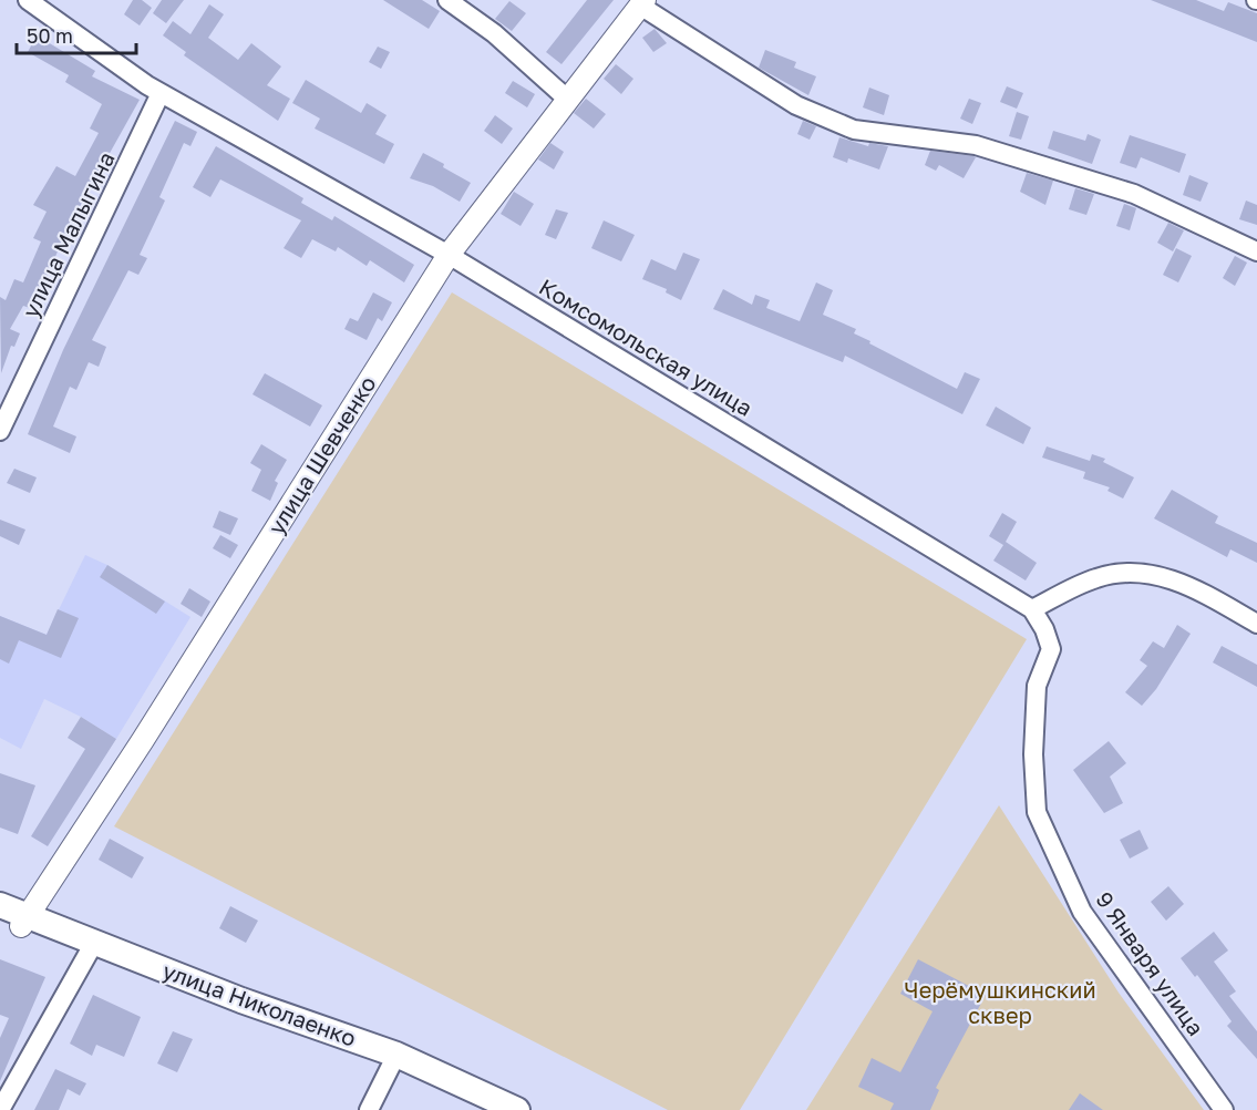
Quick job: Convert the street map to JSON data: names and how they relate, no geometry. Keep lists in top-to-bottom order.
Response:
{
  "streets": {
    "main road": ["улица Николаенко"],
    "street": [
      "улица Малыгина",
      "Комсомольская улица",
      "улица Шевченко",
      "9 Января улица"
    ]
  },
  "crossings": [
    ["улица Малыгина", "Комсомольская улица"],
    ["Комсомольская улица", "улица Шевченко"],
    ["Комсомольская улица", "9 Января улица"],
    ["улица Шевченко", "улица Николаенко"]
  ],
  "parks": ["Черёмушкинский сквер"],
  "scale_bar": "50 m"
}
